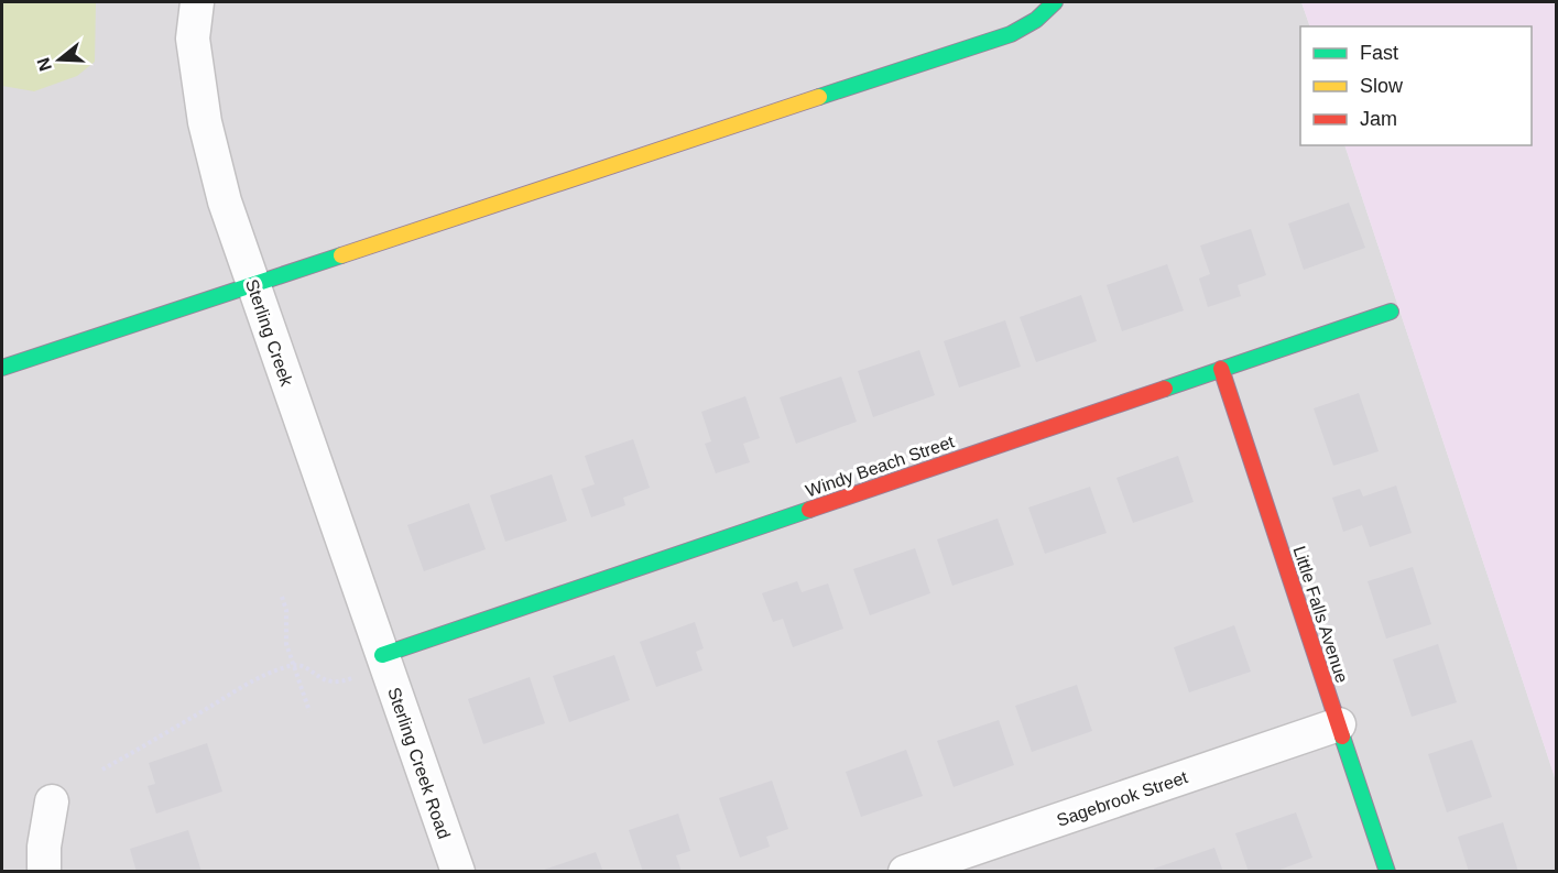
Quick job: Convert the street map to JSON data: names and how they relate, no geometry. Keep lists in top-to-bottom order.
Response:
{
  "streets": {
    "street": [
      "Sterling Creek",
      "Windy Beach Street",
      "Little Falls Avenue",
      "Sterling Creek Road",
      "Sagebrook Street"
    ]
  },
  "crossings": [
    ["Sterling Creek", "Windy Beach Street"],
    ["Sterling Creek", "Sterling Creek Road"],
    ["Windy Beach Street", "Little Falls Avenue"],
    ["Windy Beach Street", "Sterling Creek Road"],
    ["Little Falls Avenue", "Sagebrook Street"]
  ],
  "legend": ["Fast", "Slow", "Jam"],
  "north": "left"
}
